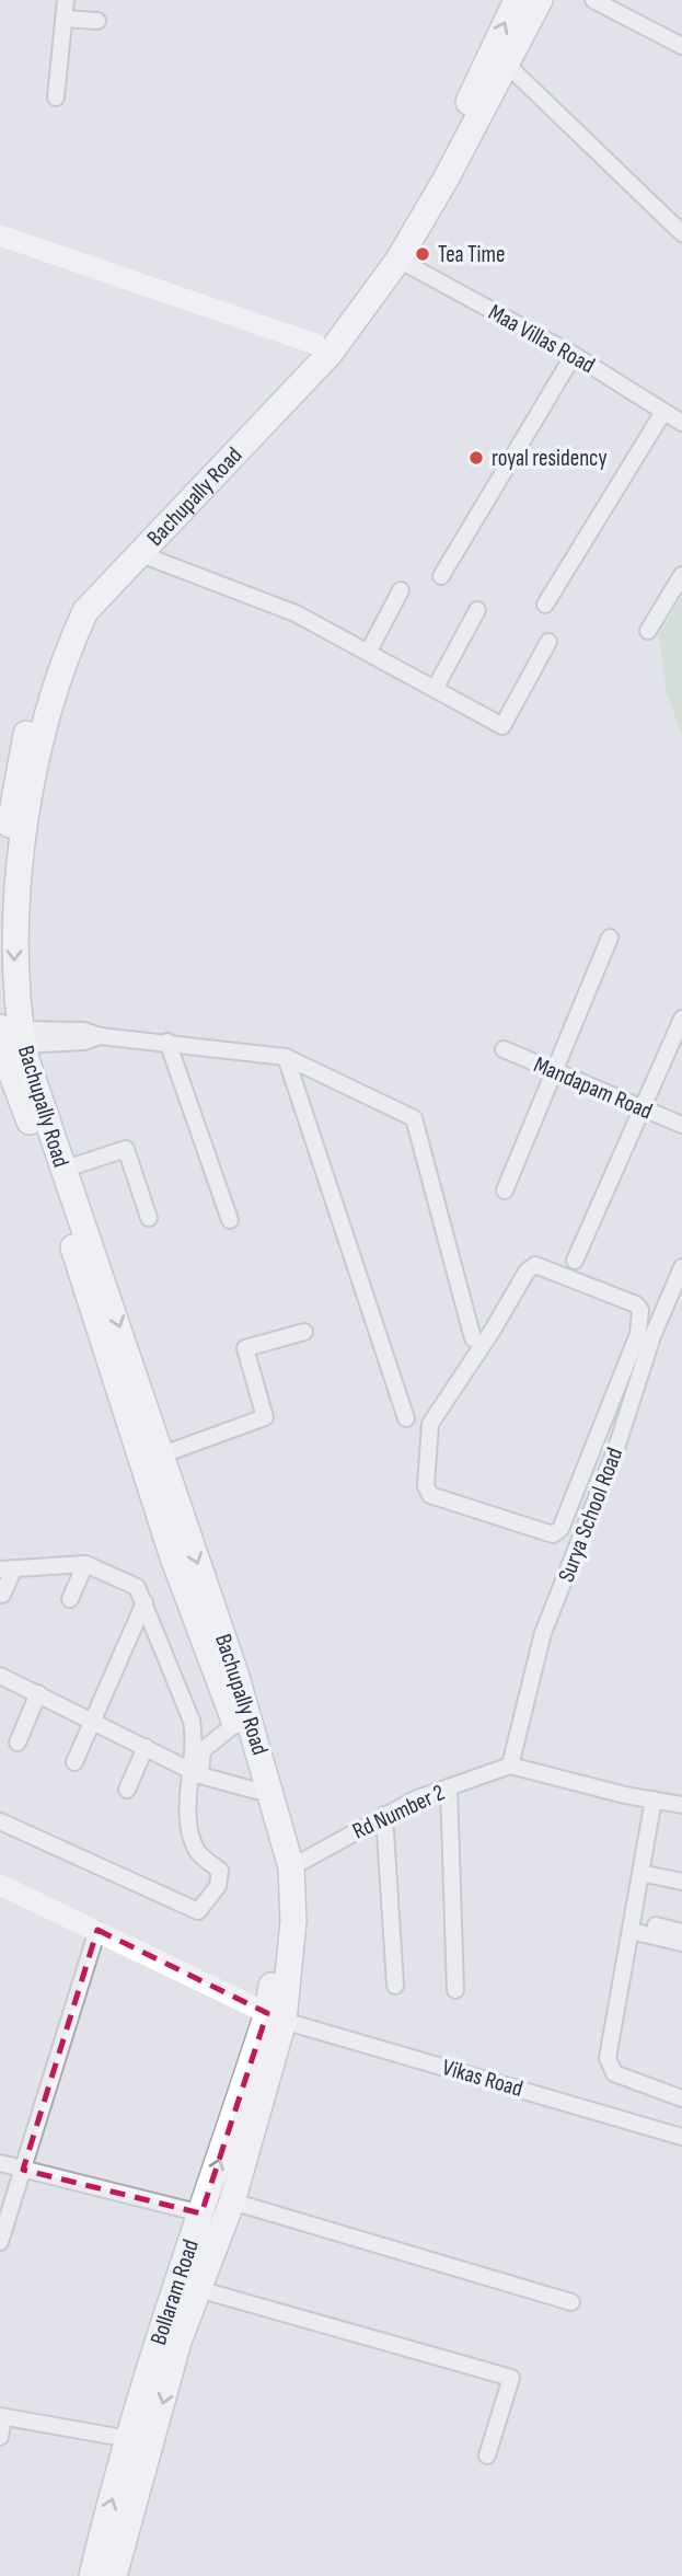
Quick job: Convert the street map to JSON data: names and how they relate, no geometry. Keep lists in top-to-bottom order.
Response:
{
  "streets": {
    "main road": ["Bachupally Road", "Bollaram Road"],
    "street": [
      "Maa Villas Road",
      "Mandapam Road",
      "Surya School Road",
      "Rd Number 2",
      "Vikas Road"
    ]
  },
  "crossings": [
    ["Maa Villas Road", "Bachupally Road"],
    ["Bachupally Road", "Rd Number 2"],
    ["Bachupally Road", "Vikas Road"],
    ["Bachupally Road", "Bollaram Road"],
    ["Surya School Road", "Rd Number 2"],
    ["Vikas Road", "Bollaram Road"]
  ],
  "places": ["Tea Time", "royal residency"]
}
